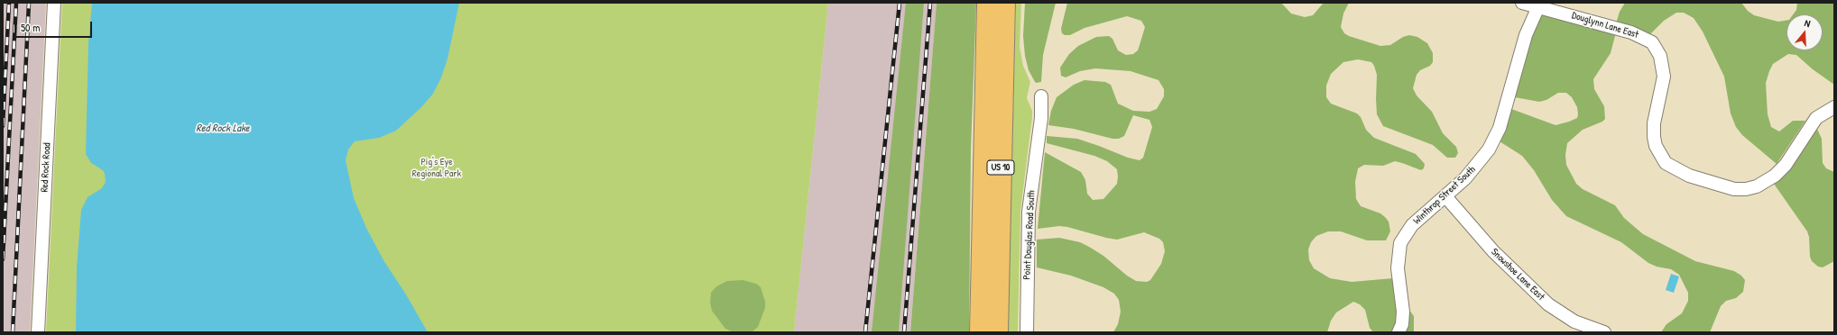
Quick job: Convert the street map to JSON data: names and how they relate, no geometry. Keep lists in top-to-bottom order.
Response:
{
  "streets": {
    "highway": ["US 10"],
    "street": [
      "Douglynn Lane East",
      "Red Rock Road",
      "Winthrop Street South",
      "Point Douglas Road South",
      "Snowshoe Lane East"
    ]
  },
  "crossings": [
    ["Douglynn Lane East", "Winthrop Street South"],
    ["Winthrop Street South", "Snowshoe Lane East"]
  ],
  "water": ["Red Rock Lake"],
  "parks": ["Pig's Eye Regional Park"],
  "scale_bar": "50 m",
  "north": "top"
}
